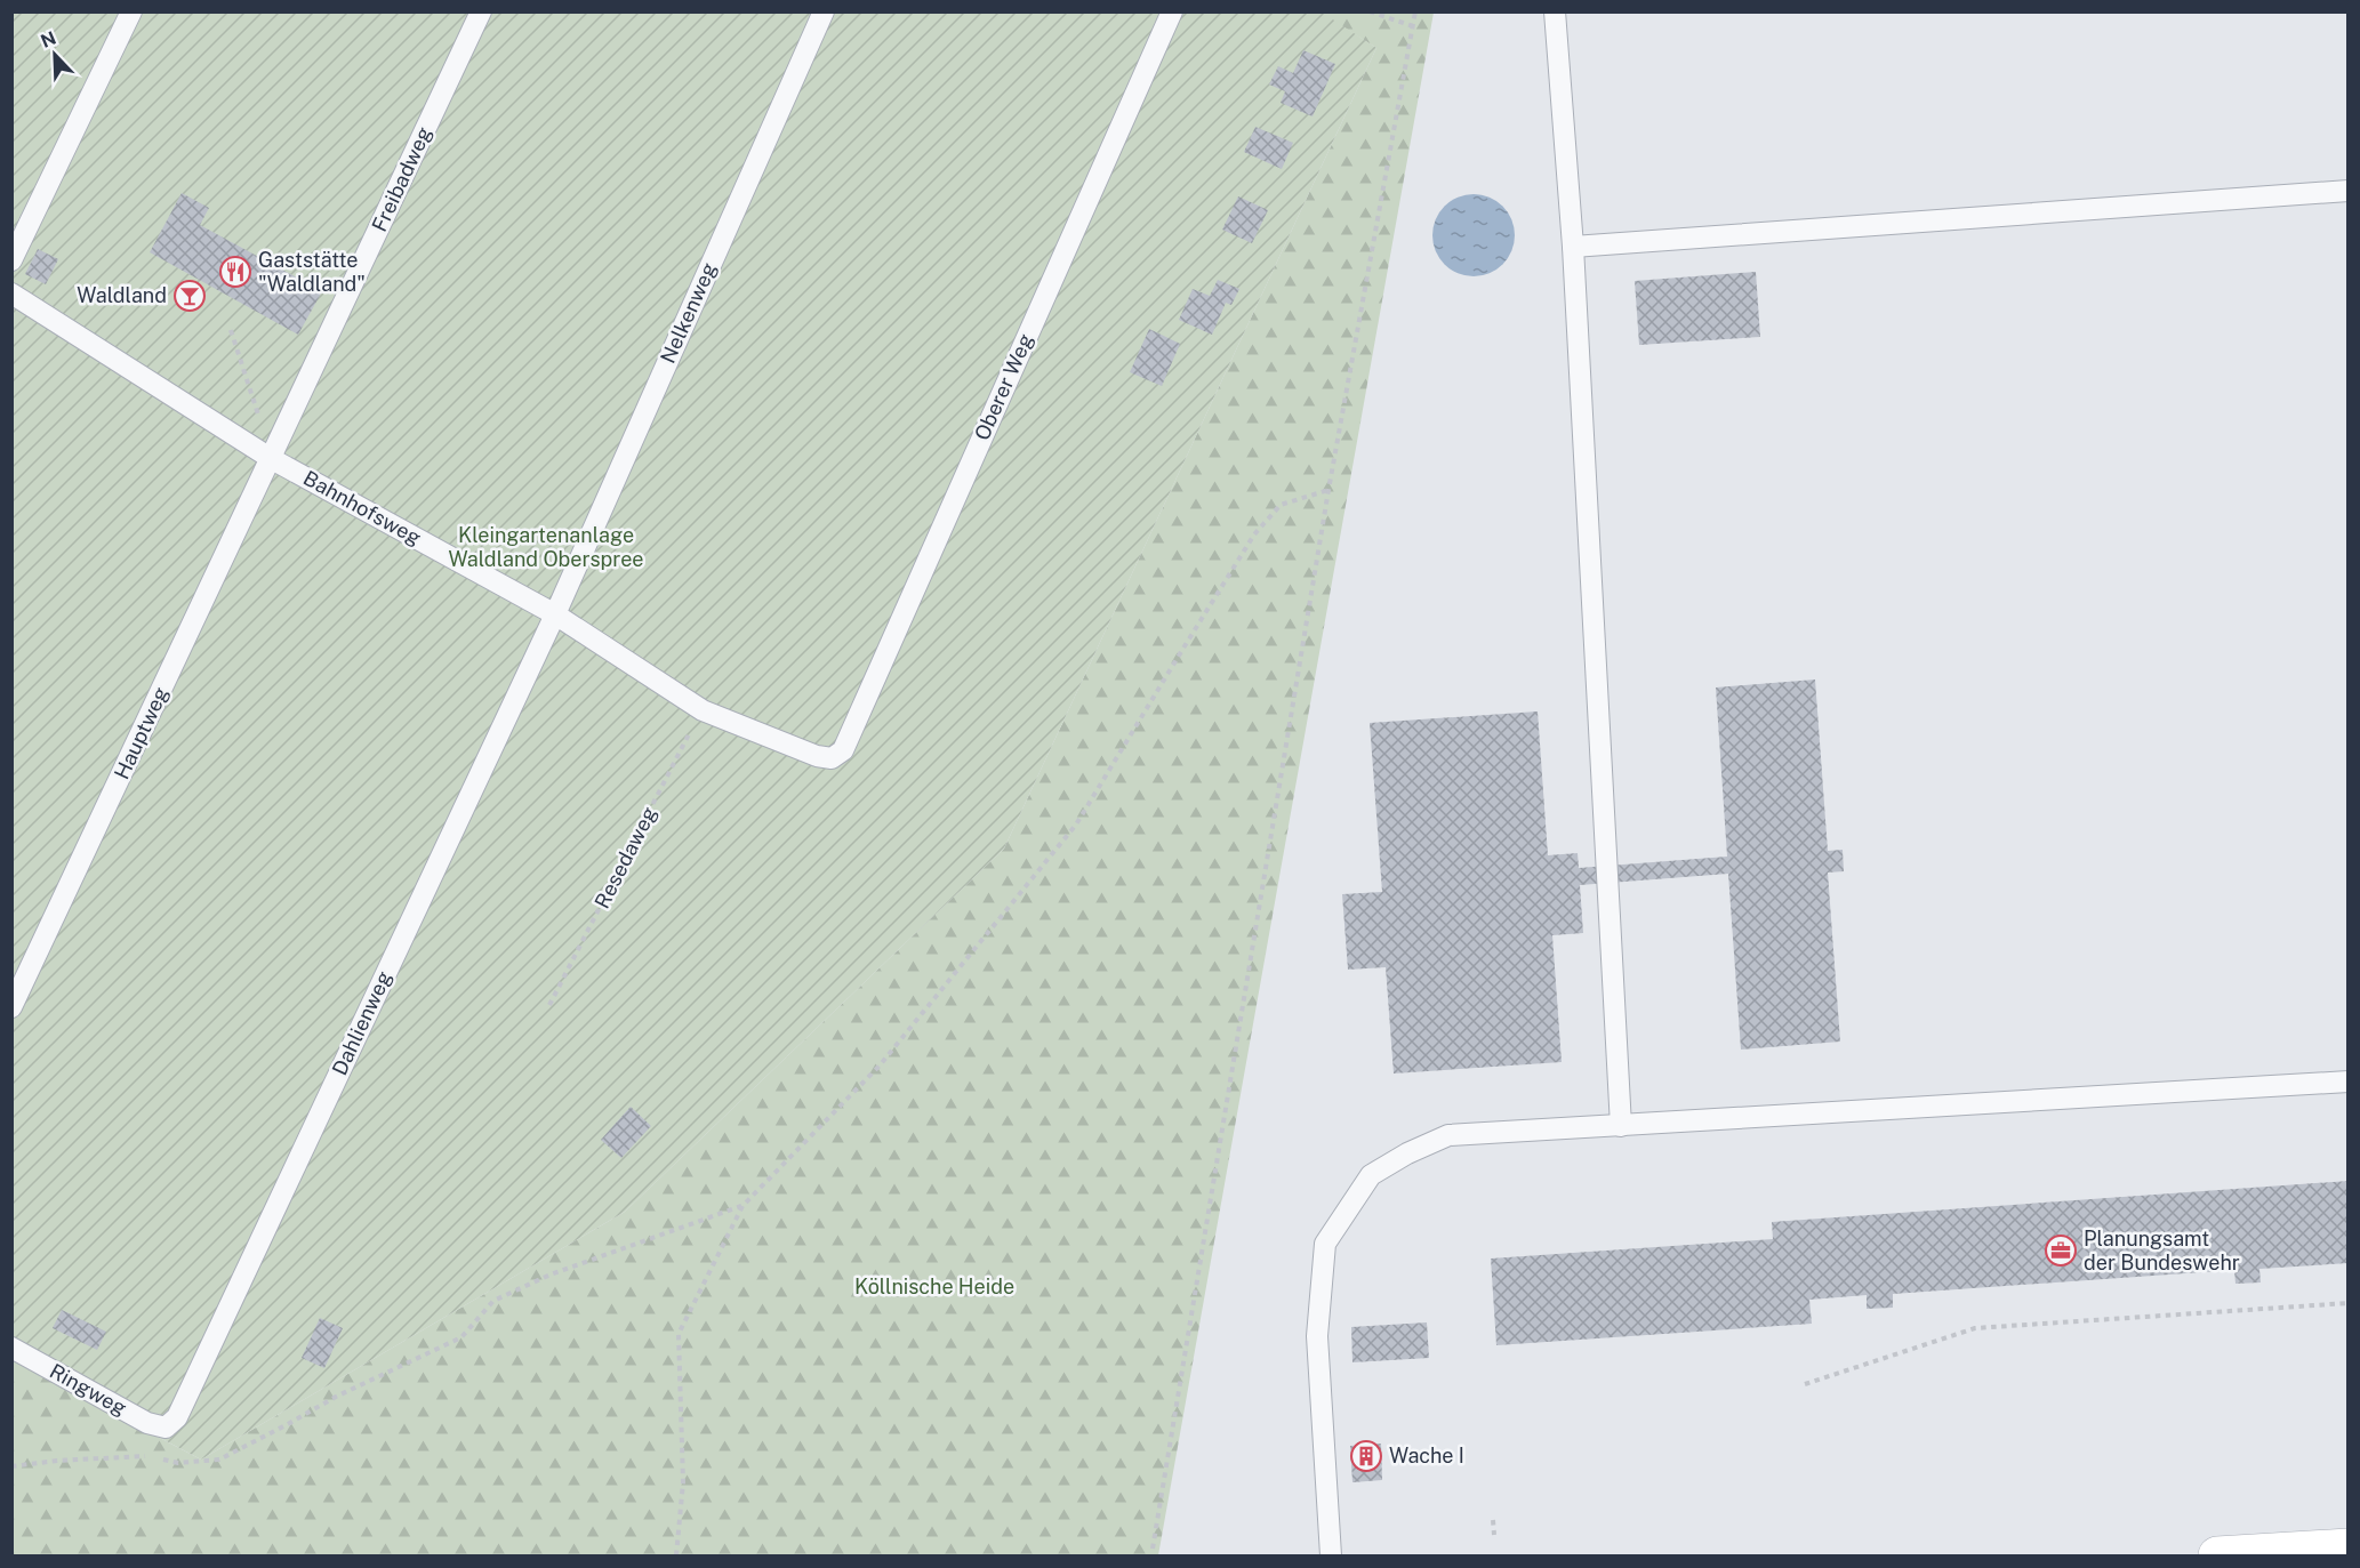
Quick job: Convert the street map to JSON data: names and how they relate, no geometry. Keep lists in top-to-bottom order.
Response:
{
  "streets": {
    "lane": [
      "Freibadweg",
      "Nelkenweg",
      "Oberer Weg",
      "Bahnhofsweg",
      "Hauptweg",
      "Dahlienweg",
      "Ringweg"
    ],
    "path": ["Resedaweg"]
  },
  "crossings": [
    ["Freibadweg", "Bahnhofsweg"],
    ["Freibadweg", "Hauptweg"],
    ["Nelkenweg", "Bahnhofsweg"],
    ["Nelkenweg", "Dahlienweg"],
    ["Oberer Weg", "Bahnhofsweg"],
    ["Bahnhofsweg", "Hauptweg"],
    ["Bahnhofsweg", "Resedaweg"],
    ["Bahnhofsweg", "Dahlienweg"],
    ["Dahlienweg", "Ringweg"]
  ],
  "parks": ["Kleingartenanlage Waldland Oberspree", "Köllnische Heide"],
  "places": {
    "restaurant": ["Gaststätte \"Waldland\""],
    "bar": ["Waldland"],
    "office": ["Planungsamt der Bundeswehr"],
    "building": ["Wache I"]
  },
  "north": "top left"
}
